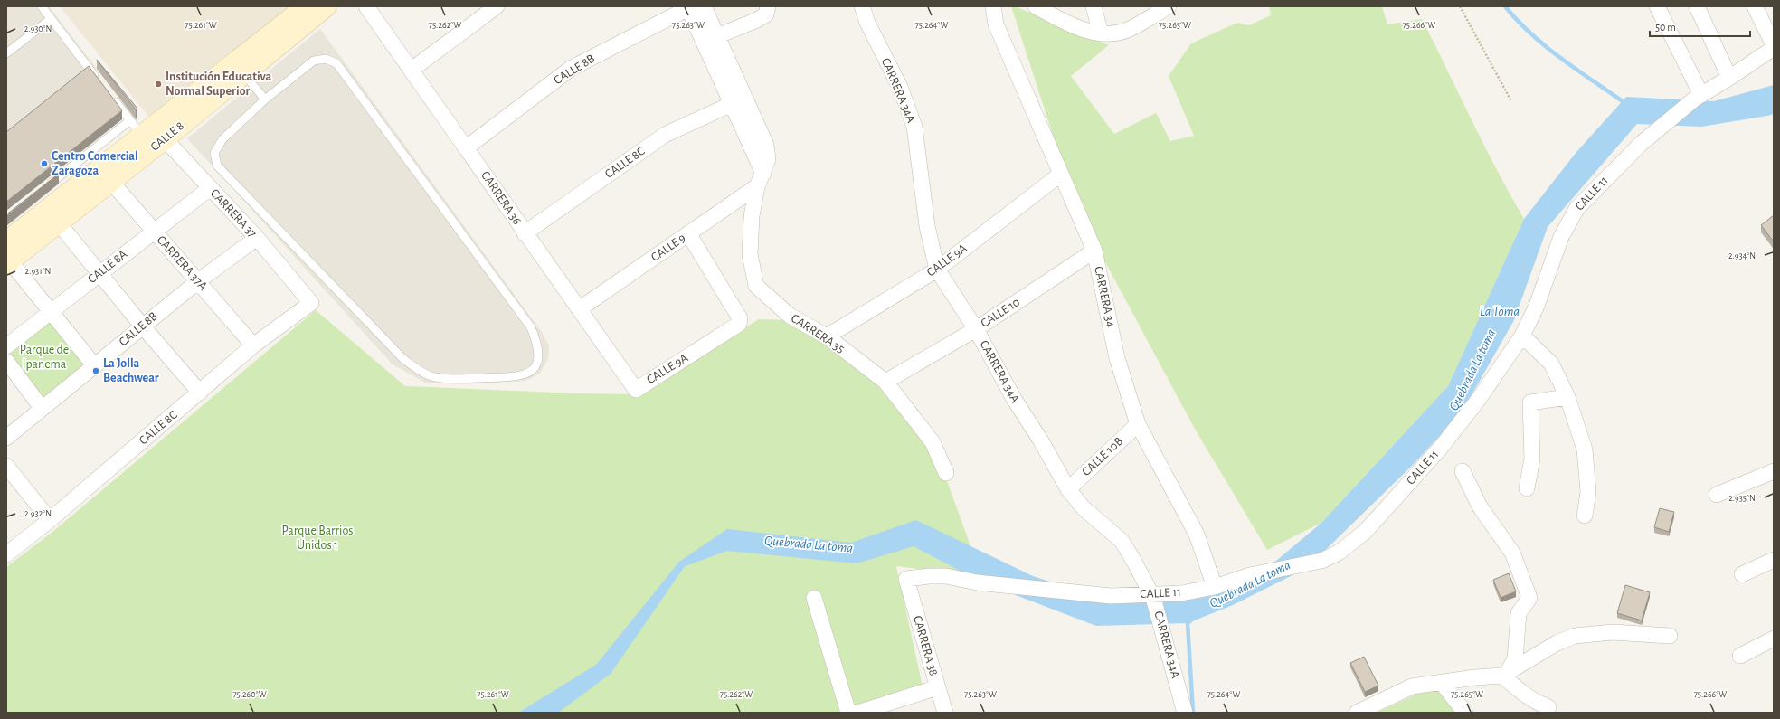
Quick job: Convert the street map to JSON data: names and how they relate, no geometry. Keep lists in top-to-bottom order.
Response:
{
  "streets": {
    "main road": ["CALLE 8"],
    "street": [
      "CALLE 8B",
      "CARRERA 34A",
      "CALLE 8C",
      "CALLE 11",
      "CARRERA 36",
      "CARRERA 37",
      "CALLE 9",
      "CALLE 9A",
      "CARRERA 37A",
      "CALLE 8A",
      "CARRERA 34",
      "CALLE 10",
      "CARRERA 35",
      "CALLE 10B",
      "CARRERA 38"
    ]
  },
  "crossings": [
    ["CALLE 8B", "CARRERA 36"],
    ["CALLE 8B", "CARRERA 37"],
    ["CALLE 8B", "CARRERA 37A"],
    ["CALLE 8B", "CARRERA 35"],
    ["CARRERA 34A", "CALLE 11"],
    ["CARRERA 34A", "CALLE 9A"],
    ["CARRERA 34A", "CALLE 10"],
    ["CARRERA 34A", "CALLE 10B"],
    ["CALLE 8", "CARRERA 37"],
    ["CALLE 8", "CARRERA 37A"],
    ["CALLE 8C", "CARRERA 36"],
    ["CALLE 8C", "CARRERA 37"],
    ["CALLE 8C", "CARRERA 37A"],
    ["CALLE 8C", "CARRERA 35"],
    ["CALLE 11", "CARRERA 34"],
    ["CALLE 11", "CARRERA 38"],
    ["CARRERA 36", "CALLE 9"],
    ["CARRERA 36", "CALLE 9A"],
    ["CARRERA 37", "CALLE 8A"],
    ["CALLE 9", "CALLE 9A"],
    ["CALLE 9", "CARRERA 35"],
    ["CALLE 9A", "CARRERA 34"],
    ["CALLE 9A", "CARRERA 35"],
    ["CARRERA 37A", "CALLE 8A"],
    ["CARRERA 34", "CALLE 10"],
    ["CARRERA 34", "CALLE 10B"],
    ["CALLE 10", "CARRERA 35"]
  ],
  "water": ["La Toma", "Quebrada La toma"],
  "parks": ["Parque de Ipanema", "Parque Barrios Unidos 1"],
  "places": ["Institución Educativa Normal Superior", "Centro Comercial Zaragoza", "La Jolla Beachwear"],
  "scale_bar": "50 m",
  "coordinates": [
    "75.261°W",
    "75.262°W",
    "75.263°W",
    "75.264°W",
    "75.265°W",
    "75.266°W",
    "2.930°N",
    "2.934°N",
    "2.931°N",
    "2.935°N",
    "2.932°N",
    "75.260°W"
  ]
}
